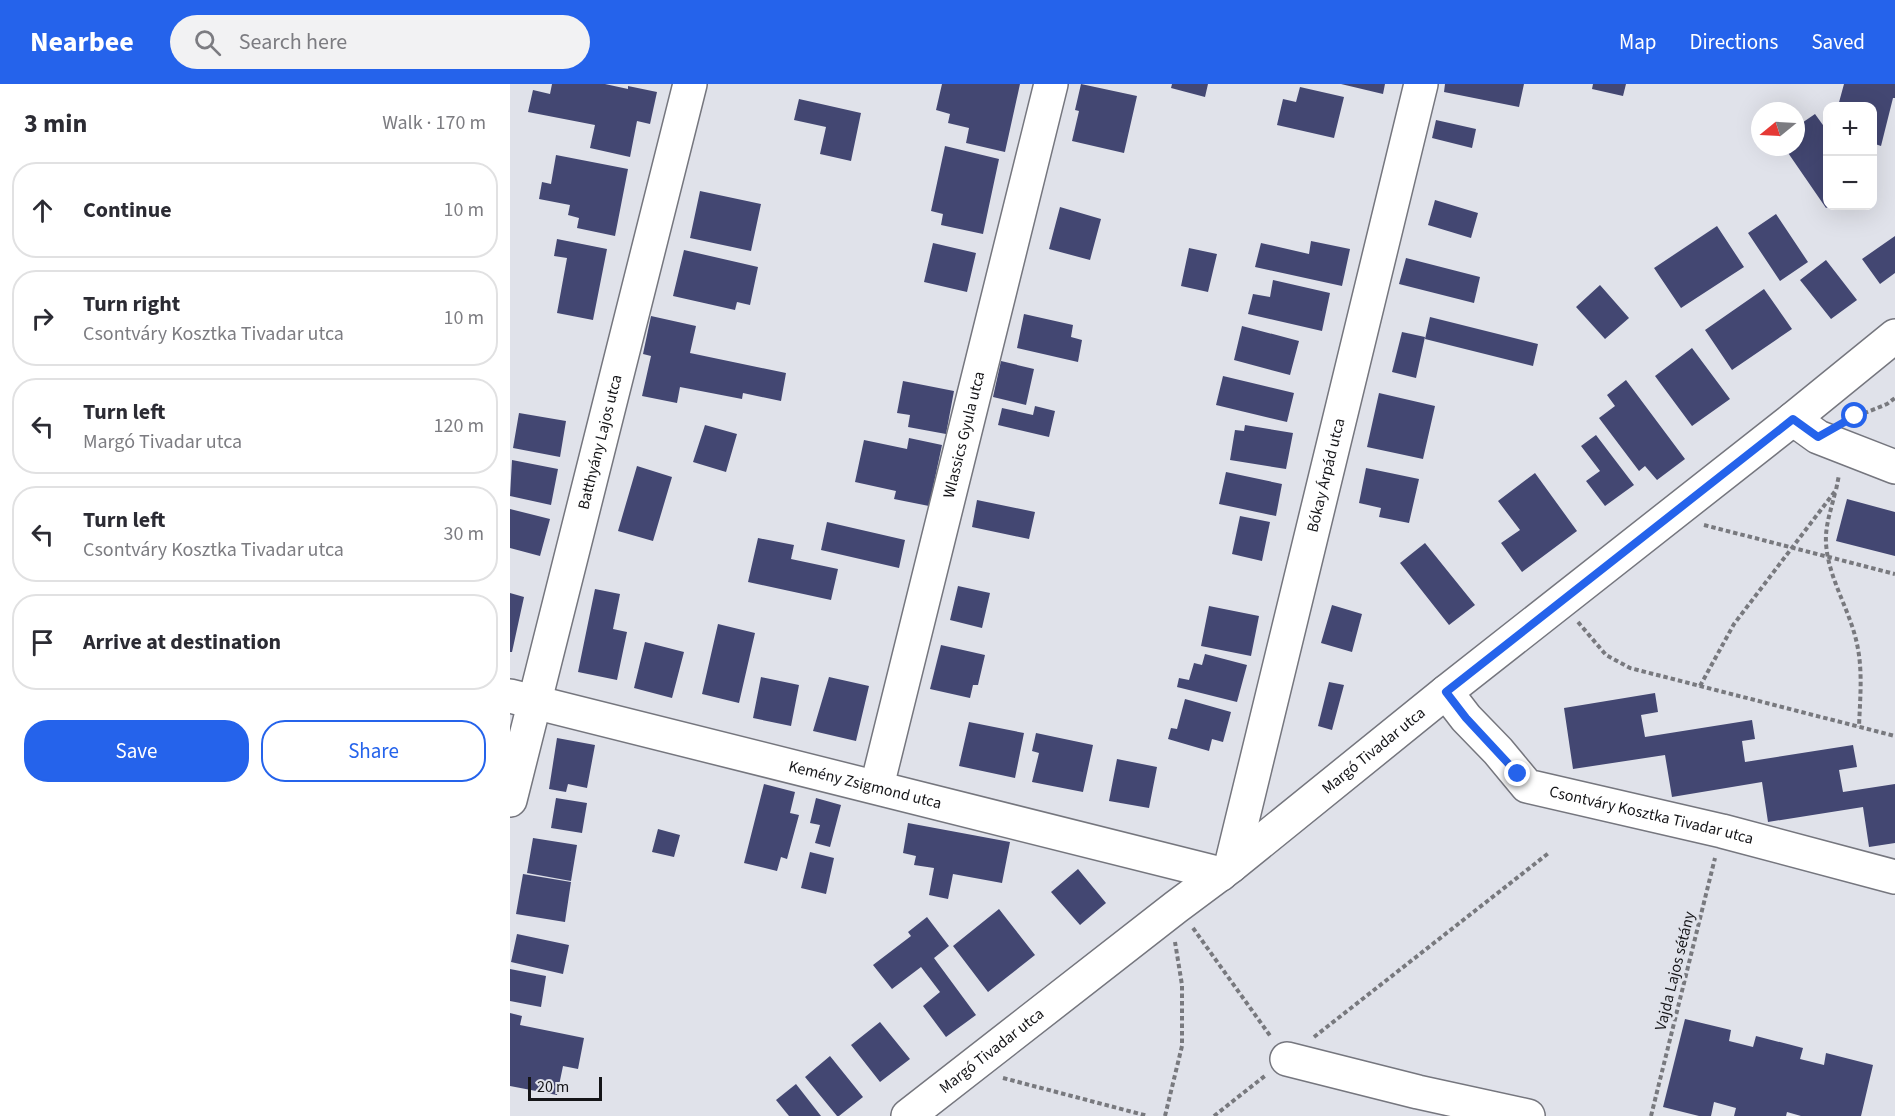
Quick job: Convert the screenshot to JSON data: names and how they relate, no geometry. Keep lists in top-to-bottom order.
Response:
{
  "streets": {
    "street": [
      "Wlassics Gyula utca",
      "Batthyány Lajos utca",
      "Bókay Árpád utca",
      "Margó Tivadar utca",
      "Kemény Zsigmond utca",
      "Csontváry Kosztka Tivadar utca"
    ],
    "path": ["Vajda Lajos sétány"]
  },
  "crossings": [
    ["Wlassics Gyula utca", "Kemény Zsigmond utca"],
    ["Batthyány Lajos utca", "Kemény Zsigmond utca"],
    ["Bókay Árpád utca", "Margó Tivadar utca"],
    ["Bókay Árpád utca", "Kemény Zsigmond utca"],
    ["Margó Tivadar utca", "Kemény Zsigmond utca"],
    ["Margó Tivadar utca", "Csontváry Kosztka Tivadar utca"],
    ["Csontváry Kosztka Tivadar utca", "Vajda Lajos sétány"]
  ],
  "scale_bar": "20 m",
  "north": "left",
  "page": {
    "header": "Nearbee",
    "search": "Search here",
    "nav": ["Map", "Directions", "Saved"],
    "heading": ["3 min", "Walk · 170 m"],
    "map_buttons": ["+", "−"],
    "list": [
      ["Continue", "10 m"],
      ["Turn right", "Csontváry Kosztka Tivadar utca", "10 m"],
      ["Turn left", "Margó Tivadar utca", "120 m"],
      ["Turn left", "Csontváry Kosztka Tivadar utca", "30 m"],
      "Arrive at destination"
    ],
    "buttons": ["Save", "Share"],
    "scale": "20 m"
  }
}
